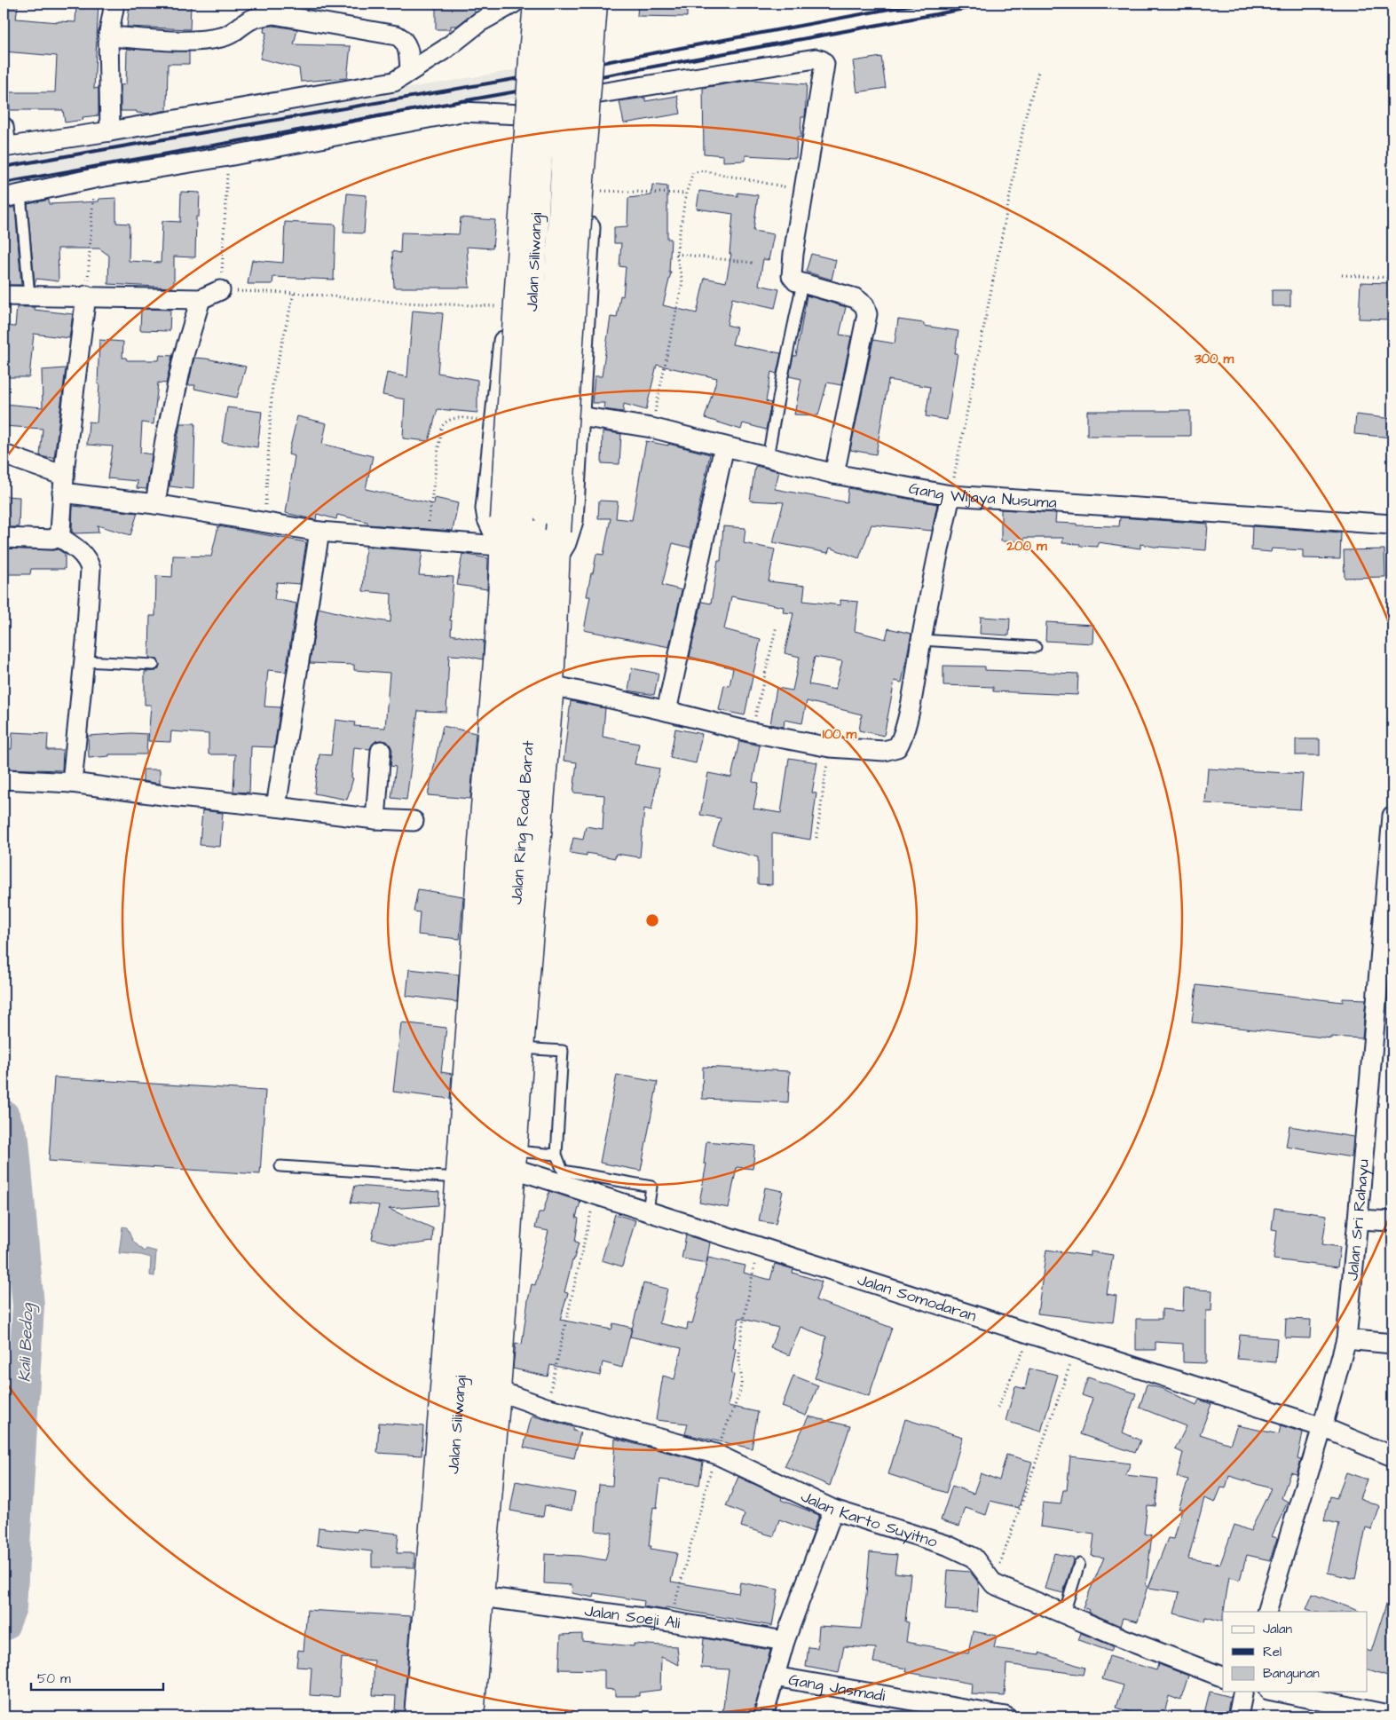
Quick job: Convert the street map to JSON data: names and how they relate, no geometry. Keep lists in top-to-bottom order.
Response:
{
  "streets": {
    "main road": ["Jalan Siliwangi", "Jalan Ring Road Barat"],
    "street": [
      "Gang Wijaya Nusuma",
      "Jalan Sri Rahayu",
      "Jalan Somodaran",
      "Jalan Karto Suyitno",
      "Jalan Soeji Ali",
      "Gang Jasmadi"
    ]
  },
  "crossings": [
    ["Jalan Siliwangi", "Jalan Ring Road Barat"],
    ["Jalan Sri Rahayu", "Jalan Somodaran"]
  ],
  "water": ["Kali Bedog"],
  "legend": ["Jalan", "Rel", "Bangunan"],
  "scale_bar": "50 m",
  "rings": ["300 m", "200 m", "100 m"]
}
